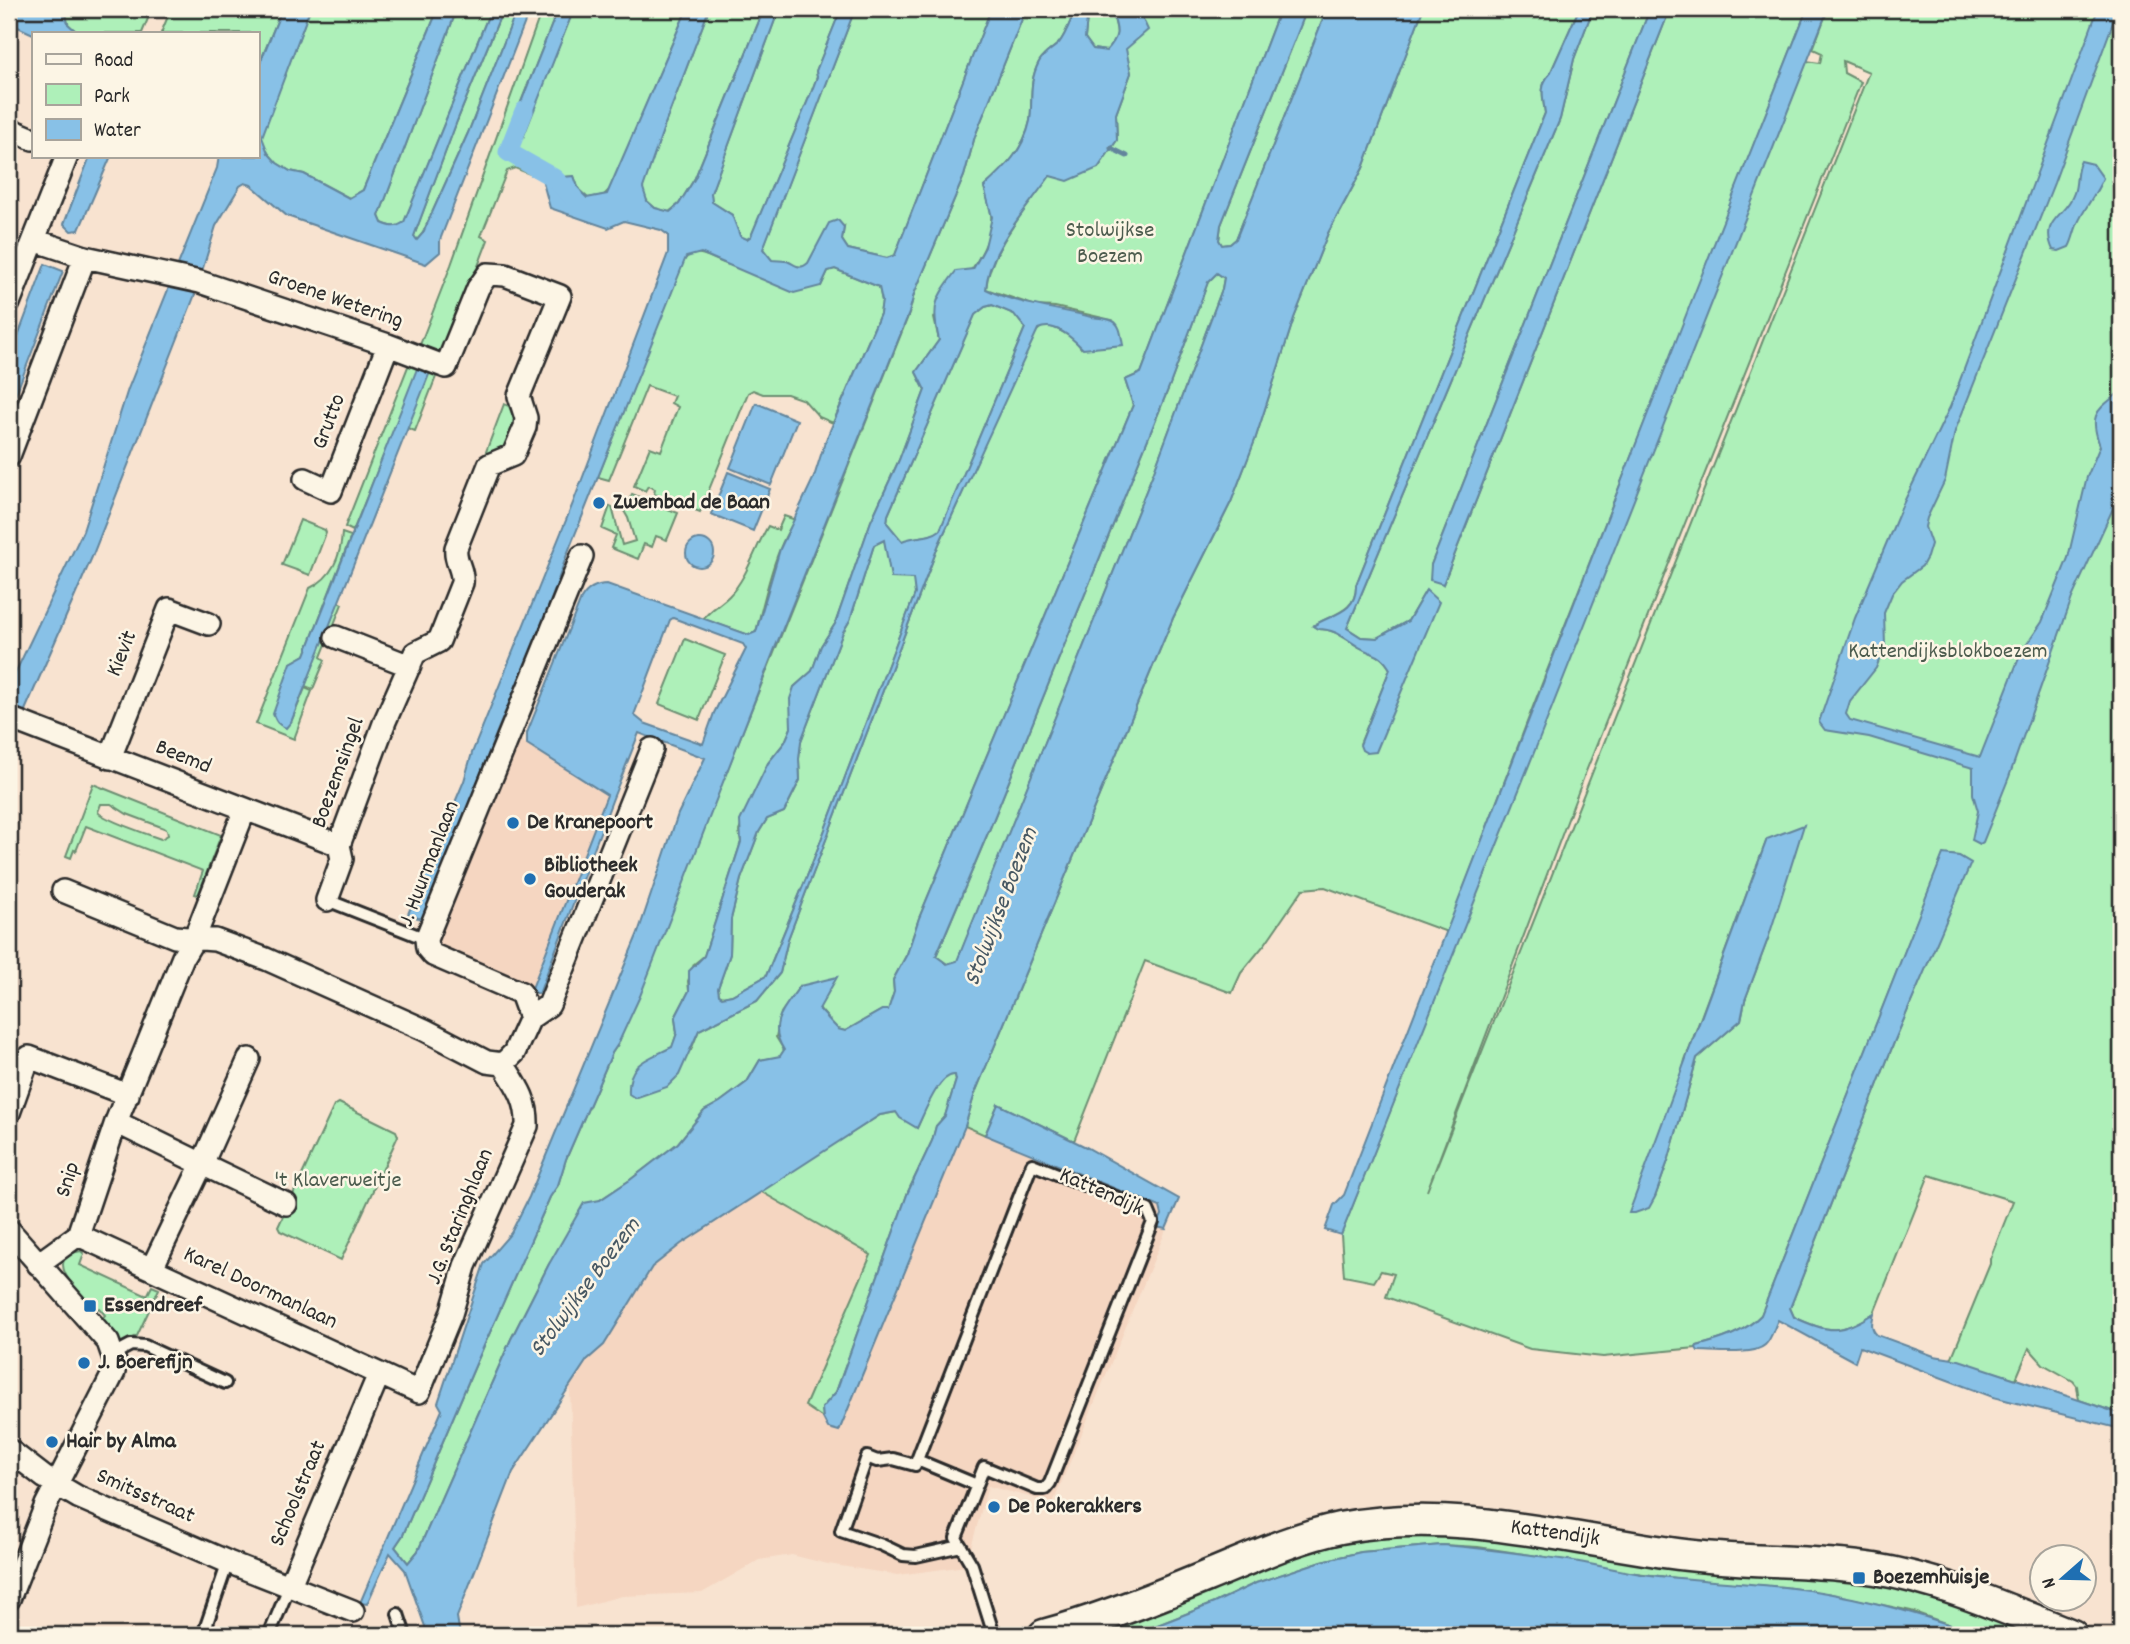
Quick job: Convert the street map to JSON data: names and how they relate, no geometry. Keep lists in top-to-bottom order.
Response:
{
  "streets": {
    "street": [
      "Groene Wetering",
      "Grutto",
      "Kievit",
      "Beemd",
      "Boezemsingel",
      "J. Huurmanlaan",
      "Snip",
      "Kattendijk",
      "J.G. Staringhlaan",
      "Karel Doormanlaan",
      "Schoolstraat",
      "Smitsstraat"
    ]
  },
  "crossings": [
    ["Groene Wetering", "Grutto"],
    ["Groene Wetering", "Boezemsingel"],
    ["Kievit", "Beemd"],
    ["Beemd", "Boezemsingel"],
    ["Beemd", "Snip"],
    ["Snip", "Karel Doormanlaan"],
    ["J.G. Staringhlaan", "Karel Doormanlaan"],
    ["Karel Doormanlaan", "Schoolstraat"],
    ["Schoolstraat", "Smitsstraat"]
  ],
  "water": ["Stolwijkse Boezem"],
  "parks": ["Stolwijkse Boezem", "Kattendijksblokboezem", "'t Klaverweitje"],
  "places": {
    "other": [
      "Zwembad de Baan",
      "De Kranepoort",
      "Bibliotheek Gouderak",
      "J. Boerefijn",
      "Hair by Alma",
      "De Pokerakkers"
    ],
    "transit": ["Essendreef", "Boezemhuisje"]
  },
  "legend": ["Road", "Park", "Water"],
  "north": "left"
}
